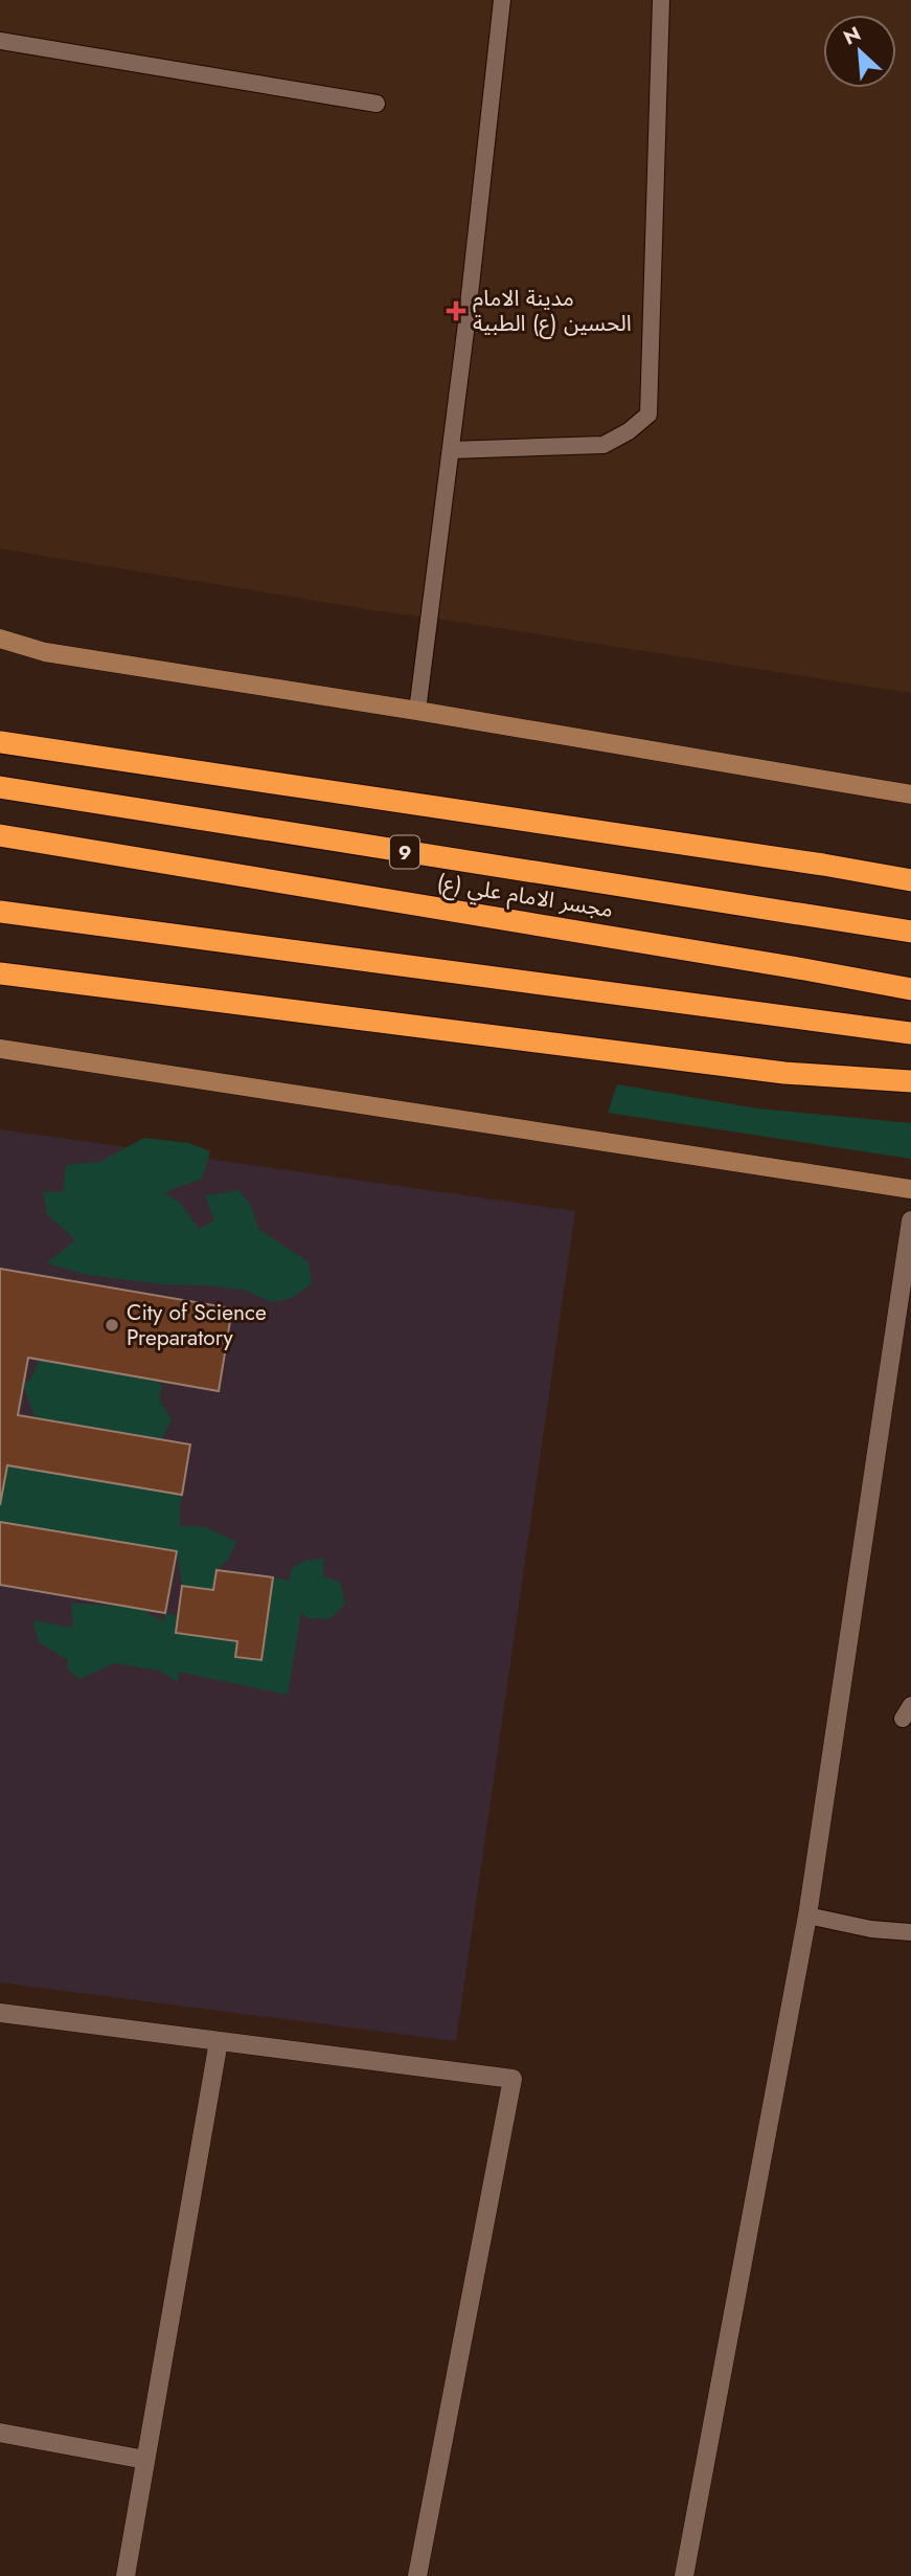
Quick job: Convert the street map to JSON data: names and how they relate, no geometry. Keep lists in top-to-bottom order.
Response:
{
  "streets": {
    "highway": ["9", "مجسر الامام علي (ع)"]
  },
  "places": {
    "health": ["مدينة الامام الحسين (ع) الطبية"],
    "other": ["City of Science Preparatory"]
  },
  "north": "top left"
}
